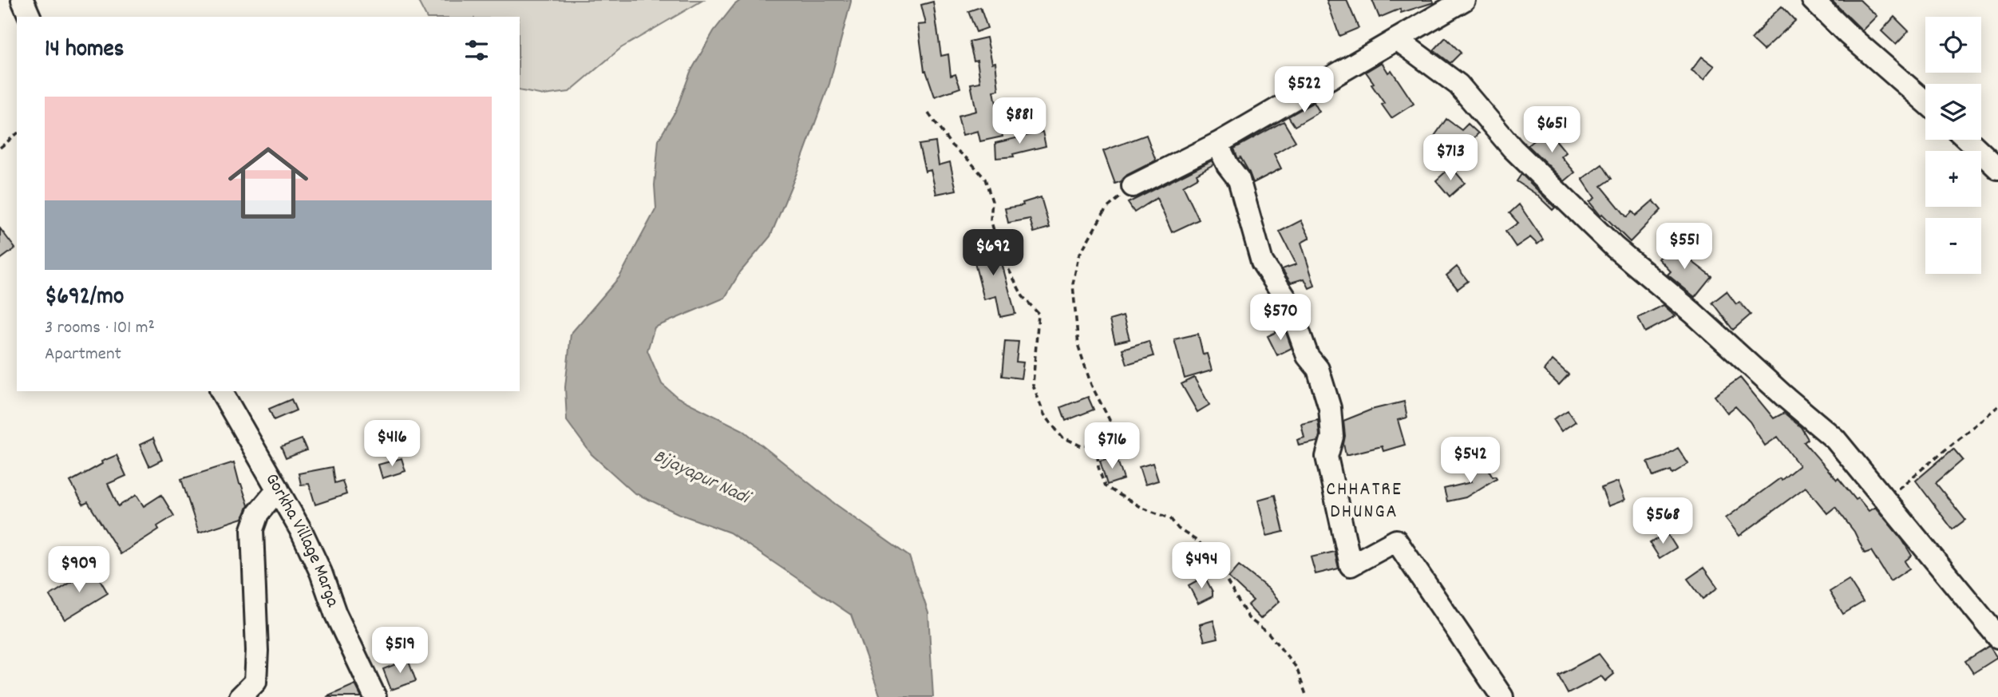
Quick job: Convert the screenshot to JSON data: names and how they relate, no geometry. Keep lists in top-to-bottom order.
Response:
{
  "streets": {
    "street": ["Gorkha Village Marga"]
  },
  "districts": ["CHHATRE DHUNGA"],
  "water": ["Bijayapur Nadi"],
  "page": {
    "map_buttons": ["+", "−"],
    "heading": "14 homes",
    "price": [
      "$522",
      "$881",
      "$651",
      "$713",
      "$551",
      "$692",
      "$570",
      "$416",
      "$716",
      "$542",
      "$568",
      "$494",
      "$909",
      "$519"
    ],
    "list": [
      {
        "name": "$692/mo",
        "note": "3 rooms · 101 m² · Apartment"
      }
    ]
  }
}
